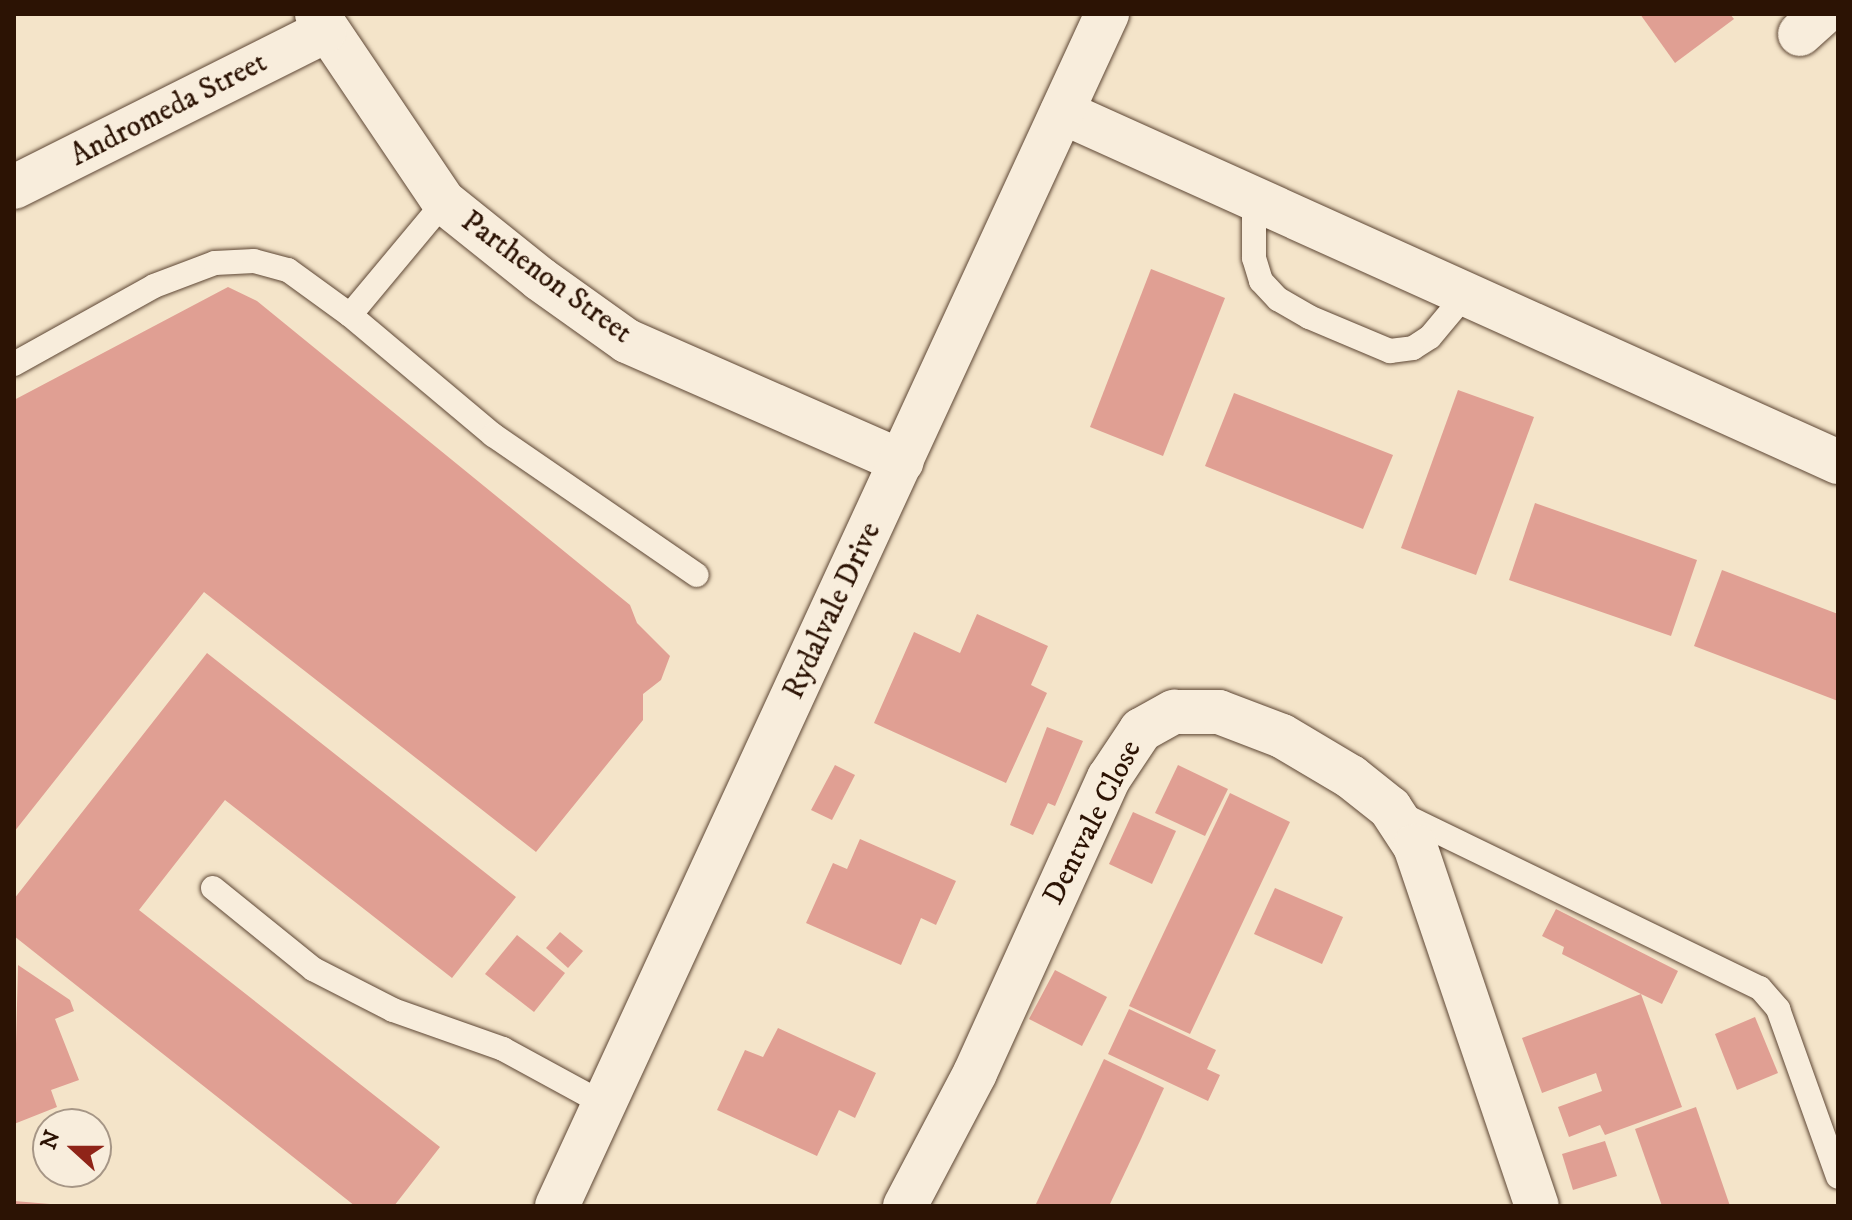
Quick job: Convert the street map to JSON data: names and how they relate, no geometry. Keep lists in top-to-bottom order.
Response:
{
  "streets": {
    "street": [
      "Andromeda Street",
      "Parthenon Street",
      "Rydalvale Drive",
      "Dentvale Close"
    ]
  },
  "crossings": [
    ["Andromeda Street", "Parthenon Street"],
    ["Parthenon Street", "Rydalvale Drive"]
  ],
  "north": "left"
}
